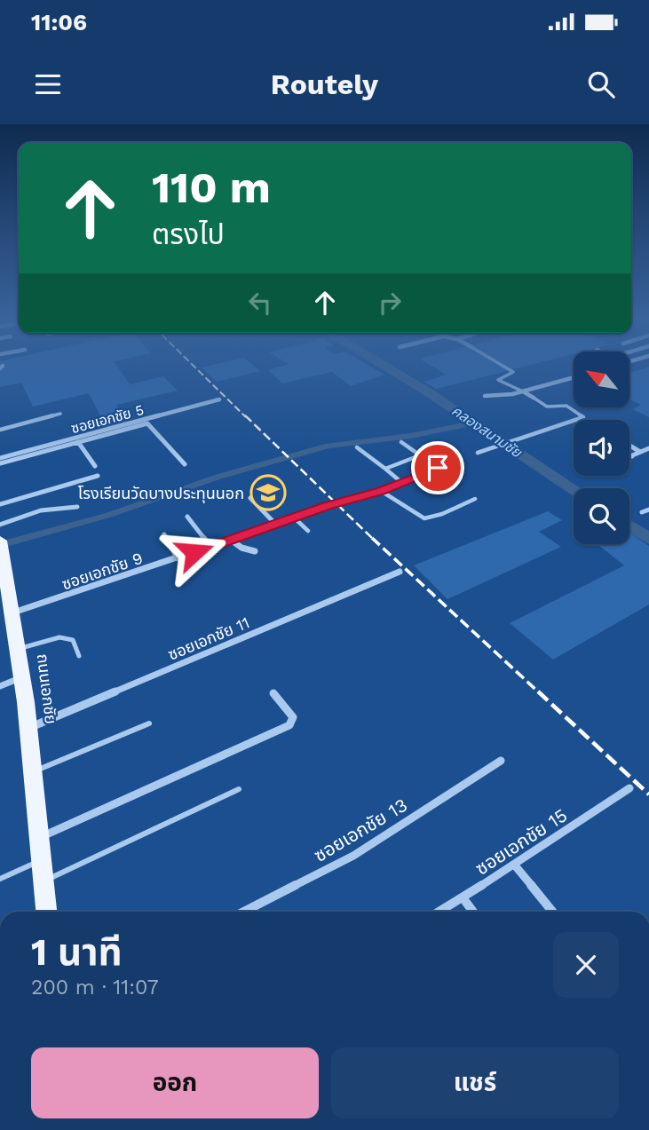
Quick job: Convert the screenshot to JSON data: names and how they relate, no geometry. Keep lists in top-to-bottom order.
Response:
{
  "streets": {
    "main road": ["ถนนเอกชัย"],
    "street": [
      "ซอยเอกชัย 5",
      "ซอยเอกชัย 9",
      "ซอยเอกชัย 11",
      "ซอยเอกชัย 13",
      "ซอยเอกชัย 15"
    ]
  },
  "crossings": [
    ["ซอยเอกชัย 9", "ถนนเอกชัย"],
    ["ซอยเอกชัย 11", "ถนนเอกชัย"]
  ],
  "water": ["คลองสนามชัย"],
  "places": {
    "school or university": ["โรงเรียนวัดบางประทุนนอก"]
  },
  "north": "top left",
  "page": {
    "status": "11:06",
    "header": "Routely",
    "turn": ["110 m", "ตรงไป"],
    "heading": ["1 นาที", "200 m · 11:07"],
    "buttons": ["ออก", "แชร์"]
  }
}
